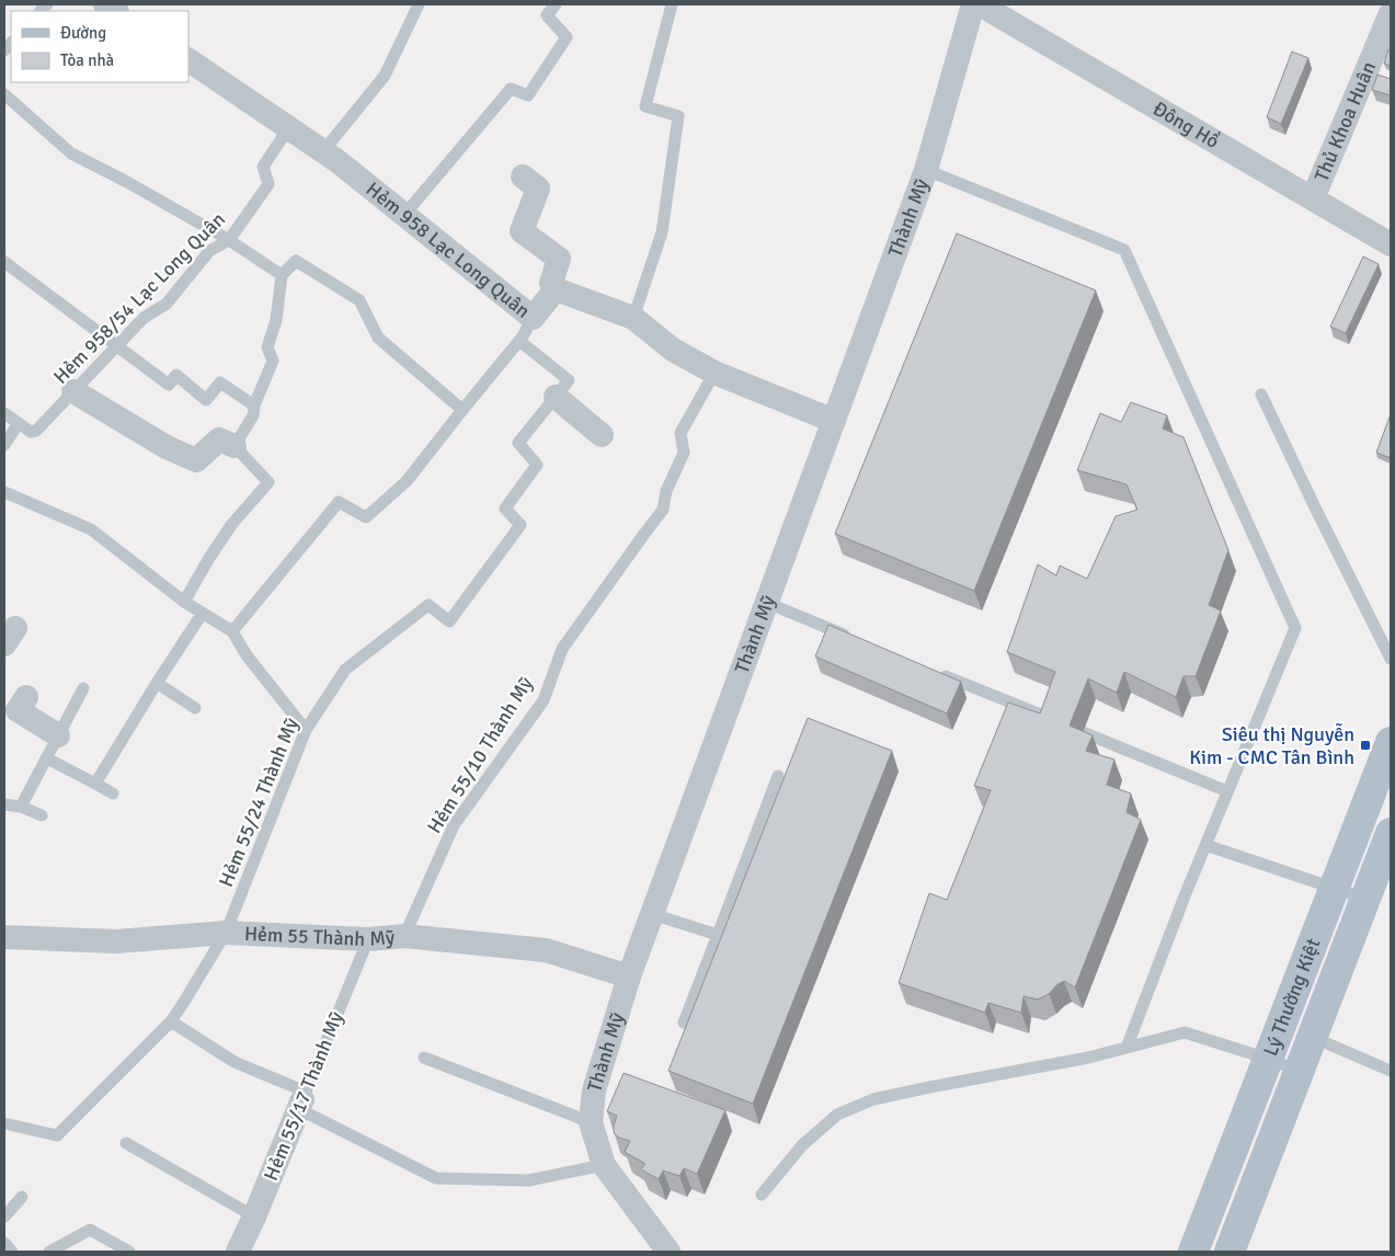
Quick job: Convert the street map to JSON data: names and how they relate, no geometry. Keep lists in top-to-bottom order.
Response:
{
  "streets": {
    "main road": ["Lý Thường Kiệt"],
    "street": [
      "Thủ Khoa Huân",
      "Đông Hồ",
      "Thành Mỹ",
      "Hẻm 958 Lạc Long Quân",
      "Hẻm 55 Thành Mỹ",
      "Hẻm 55/17 Thành Mỹ"
    ],
    "lane": ["Hẻm 958/54 Lạc Long Quân", "Hẻm 55/10 Thành Mỹ", "Hẻm 55/24 Thành Mỹ"]
  },
  "crossings": [
    ["Thủ Khoa Huân", "Đông Hồ"],
    ["Thành Mỹ", "Hẻm 958 Lạc Long Quân"],
    ["Thành Mỹ", "Hẻm 55 Thành Mỹ"],
    ["Hẻm 958 Lạc Long Quân", "Hẻm 958/54 Lạc Long Quân"],
    ["Hẻm 958 Lạc Long Quân", "Hẻm 55/10 Thành Mỹ"],
    ["Hẻm 55/10 Thành Mỹ", "Hẻm 55 Thành Mỹ"],
    ["Hẻm 55/24 Thành Mỹ", "Hẻm 55 Thành Mỹ"],
    ["Hẻm 55 Thành Mỹ", "Hẻm 55/17 Thành Mỹ"]
  ],
  "places": {
    "transit": ["Siêu thị Nguyễn Kim - CMC Tân Bình"]
  },
  "legend": ["Đường", "Tòa nhà"]
}
